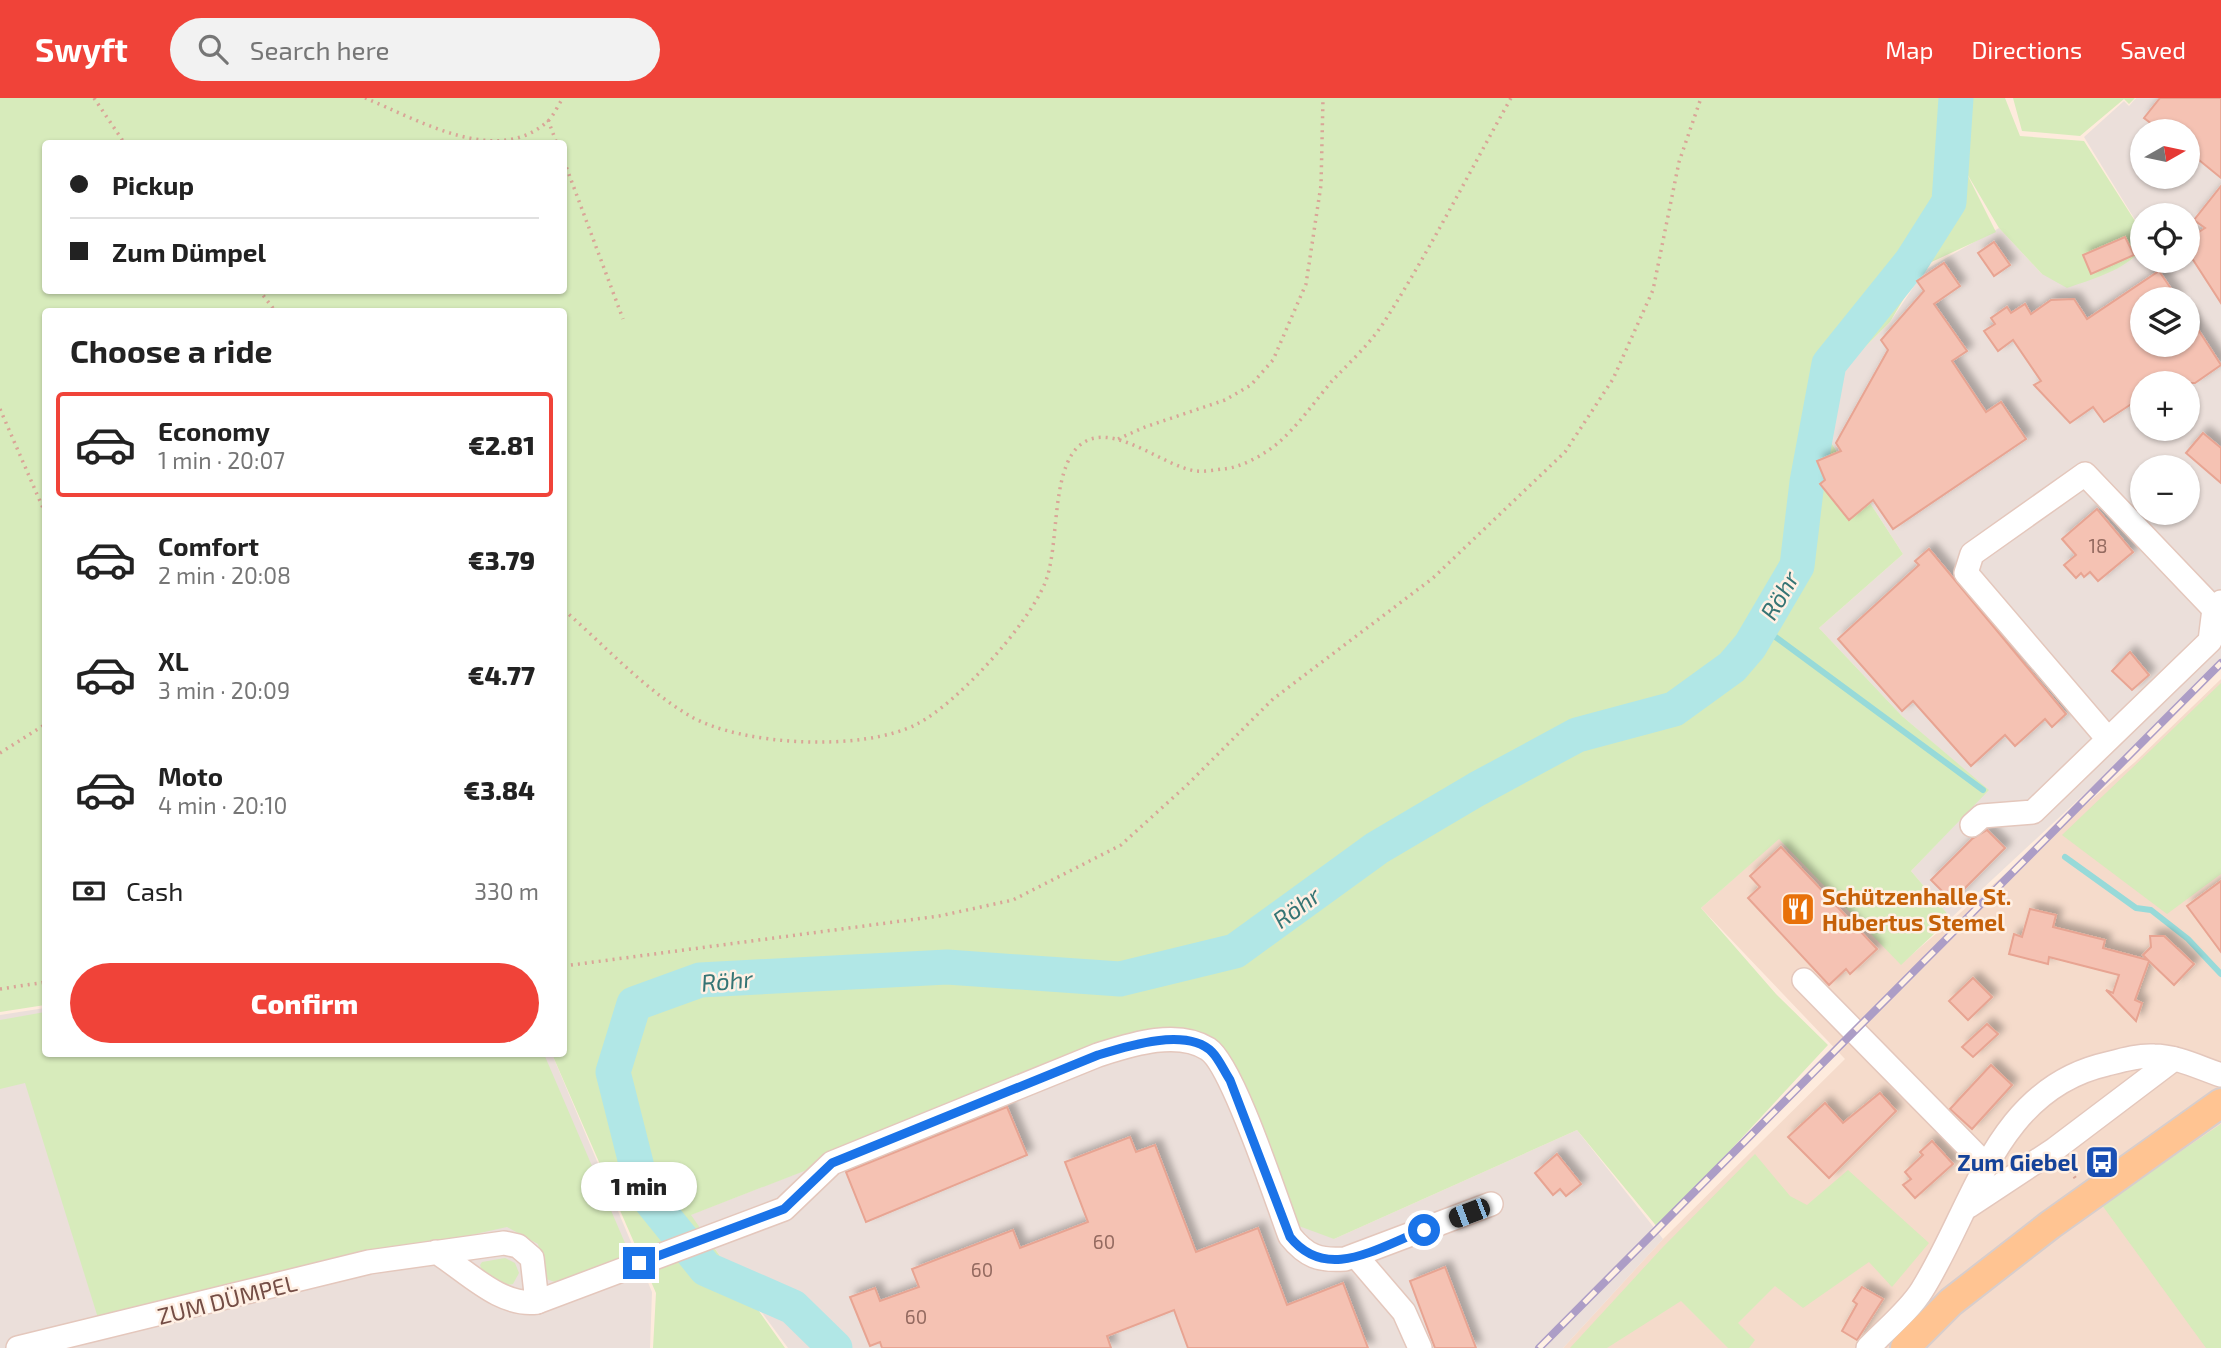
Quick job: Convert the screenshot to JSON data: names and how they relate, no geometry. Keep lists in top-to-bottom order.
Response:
{
  "streets": {
    "street": ["ZUM DÜMPEL"]
  },
  "water": ["Röhr"],
  "places": {
    "restaurant": ["Schützenhalle St. Hubertus Stemel"],
    "bus stop": ["Zum Giebel"]
  },
  "house_numbers": [
    "18",
    "60",
    "60",
    "60"
  ],
  "north": "right",
  "page": {
    "header": "Swyft",
    "search": "Search here",
    "nav": ["Map", "Directions", "Saved"],
    "map_buttons": ["+", "−"],
    "banner": ["Pickup", "Zum Dümpel"],
    "heading": "Choose a ride",
    "list": [
      {
        "name": "Economy",
        "note": "1 min · 20:07",
        "value": "€2.81"
      },
      {
        "name": "Comfort",
        "note": "2 min · 20:08",
        "value": "€3.79"
      },
      {
        "name": "XL",
        "note": "3 min · 20:09",
        "value": "€4.77"
      },
      {
        "name": "Moto",
        "note": "4 min · 20:10",
        "value": "€3.84"
      }
    ],
    "pay": ["Cash", "330 m"],
    "buttons": "Confirm",
    "bubble": "1 min"
  }
}
